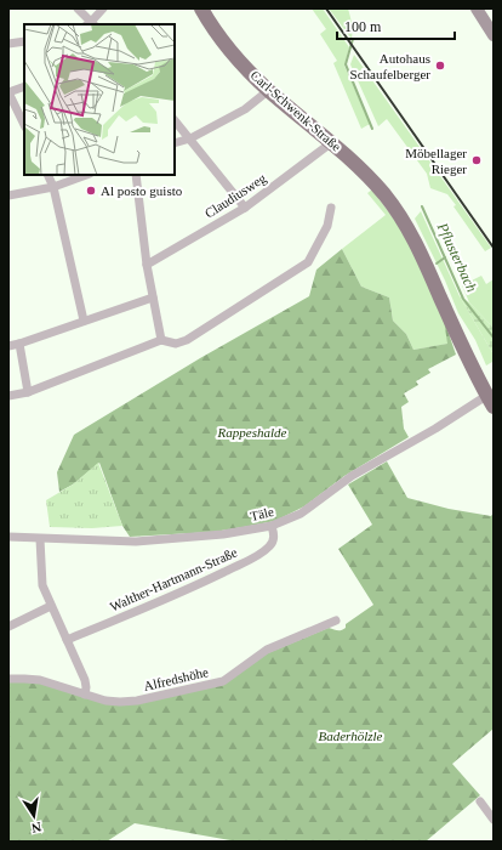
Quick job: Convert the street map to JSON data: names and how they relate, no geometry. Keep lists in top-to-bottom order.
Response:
{
  "streets": {
    "main road": ["Carl-Schwenk-Straße"],
    "street": [
      "Claudiusweg",
      "Täle",
      "Walther-Hartmann-Straße",
      "Alfredshöhe"
    ]
  },
  "crossings": [
    ["Carl-Schwenk-Straße", "Claudiusweg"],
    ["Carl-Schwenk-Straße", "Täle"],
    ["Täle", "Walther-Hartmann-Straße"]
  ],
  "water": ["Pflusterbach"],
  "parks": ["Rappeshalde", "Baderhölzle"],
  "places": ["Autohaus Schaufelberger", "Möbellager Rieger", "Al posto guisto"],
  "scale_bar": "100 m",
  "north": "bottom"
}
